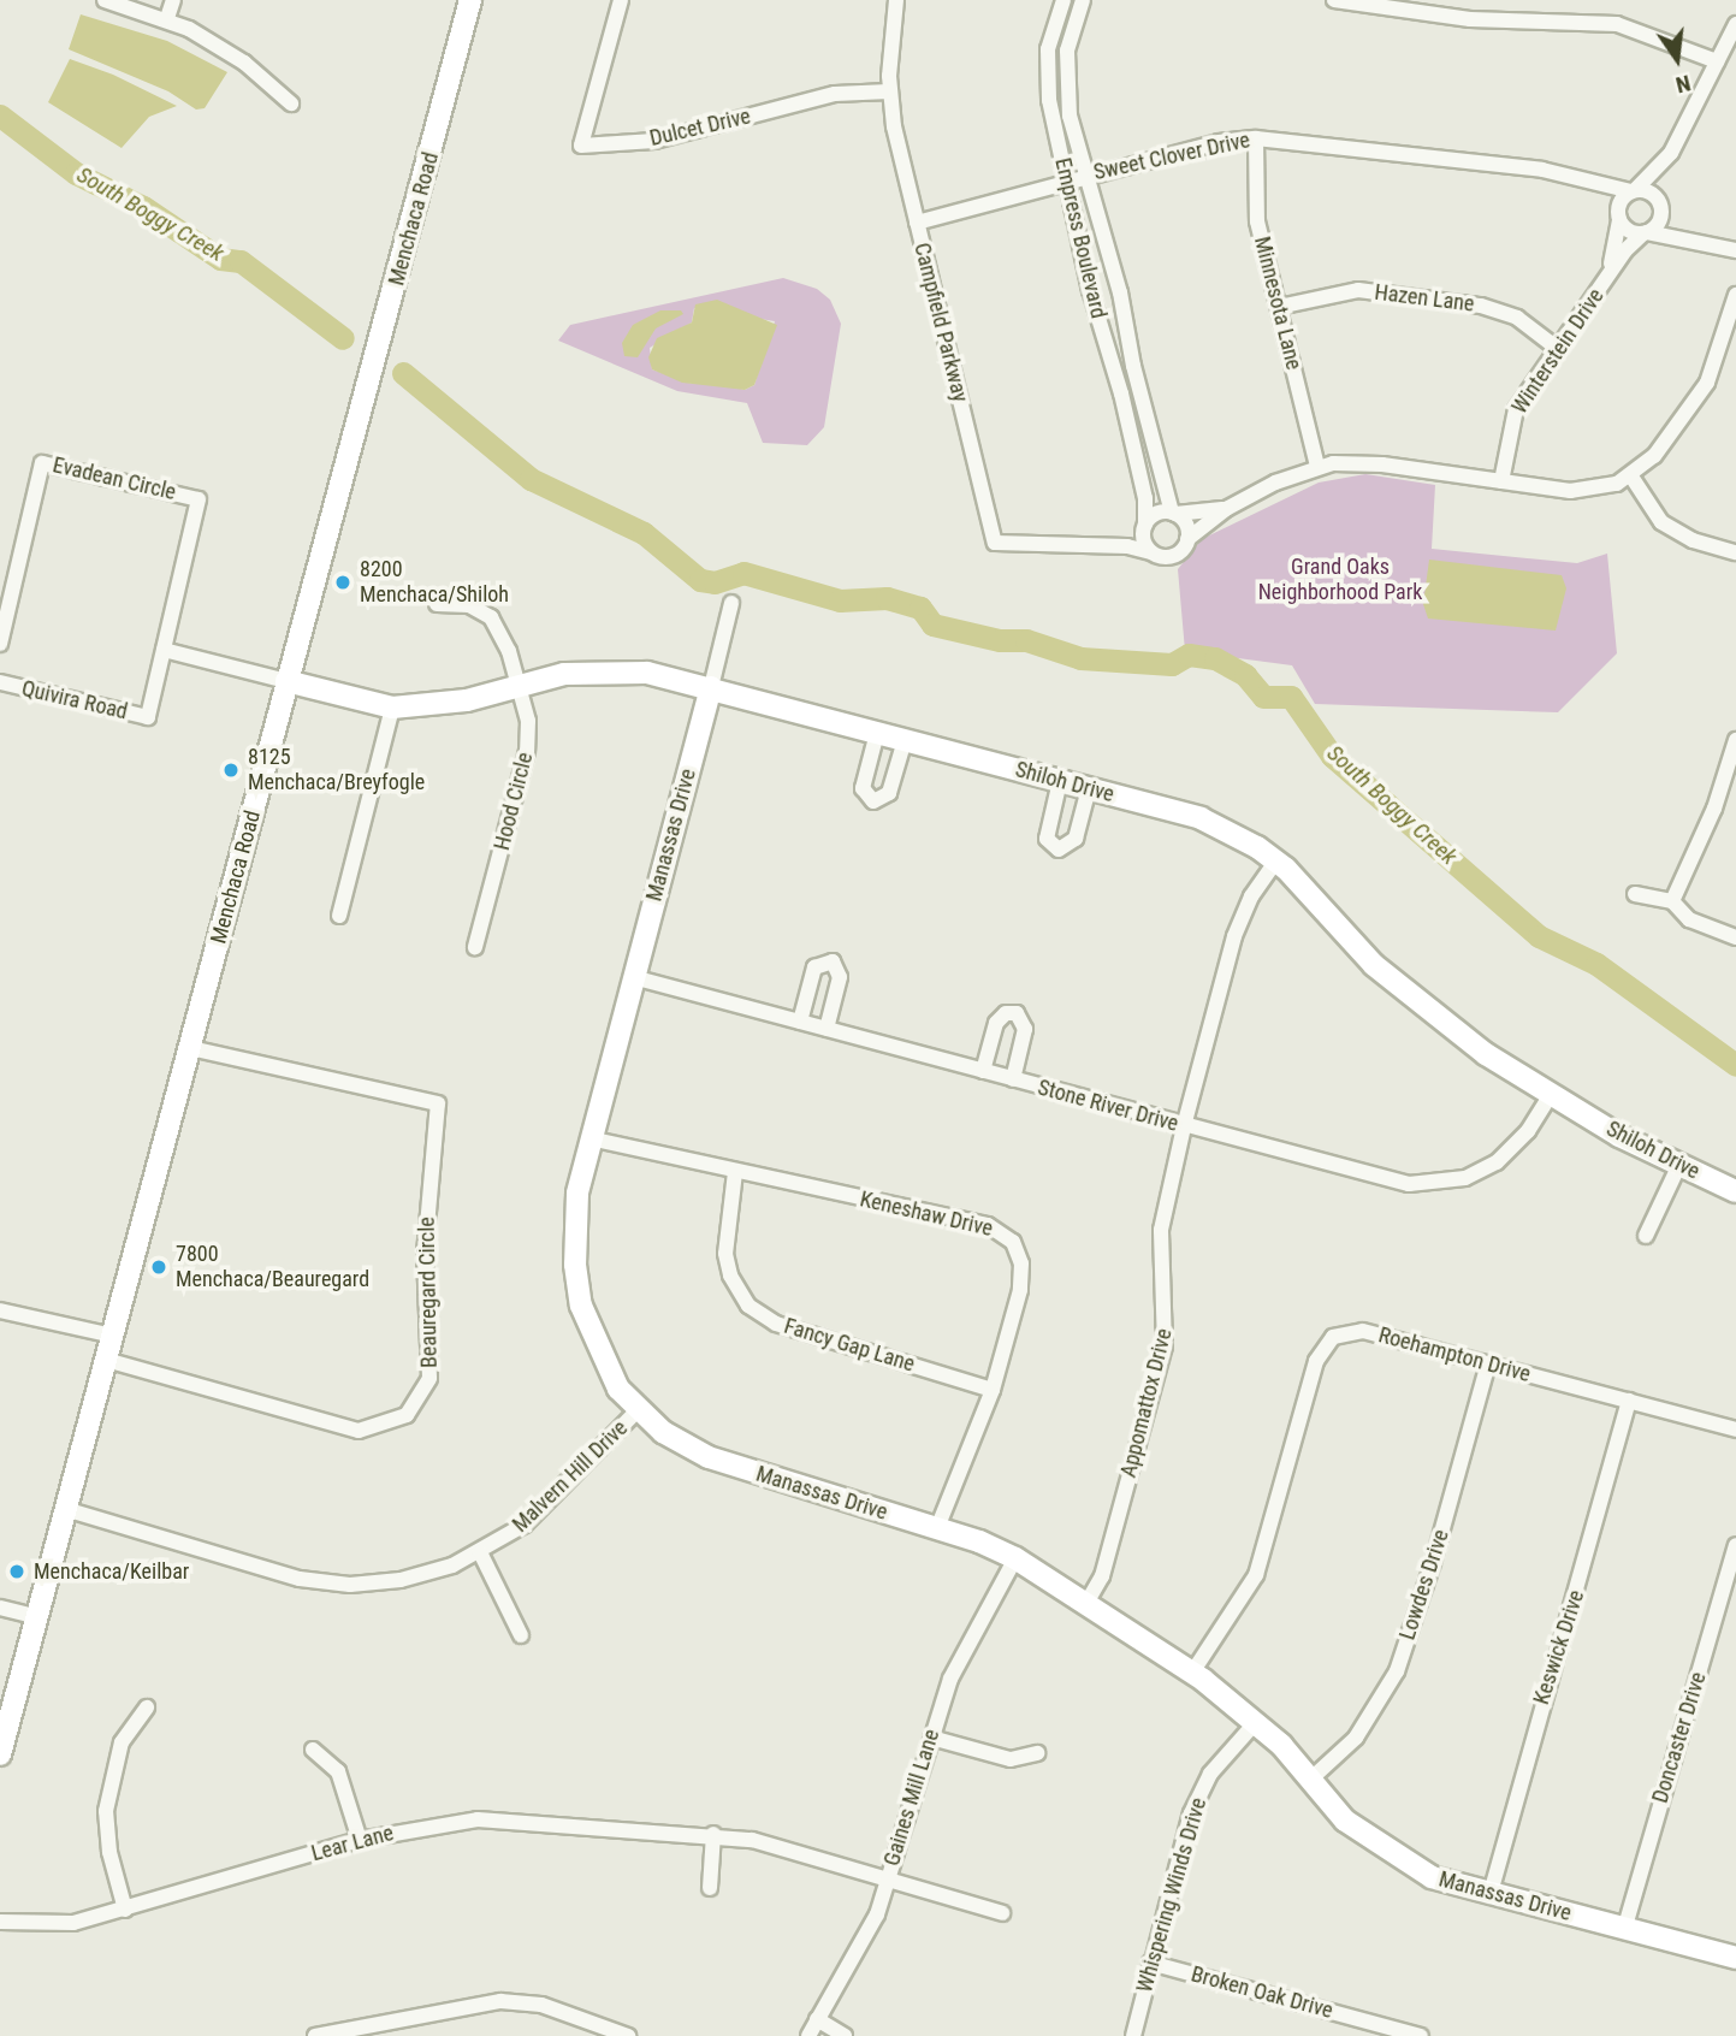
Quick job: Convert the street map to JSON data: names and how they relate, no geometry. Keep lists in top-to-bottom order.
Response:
{
  "streets": {
    "street": [
      "Dulcet Drive",
      "Sweet Clover Drive",
      "Menchaca Road",
      "Empress Boulevard",
      "Hazen Lane",
      "Minnesota Lane",
      "Campfield Parkway",
      "Winterstein Drive",
      "Evadean Circle",
      "Quivira Road",
      "Shiloh Drive",
      "Hood Circle",
      "Manassas Drive",
      "Stone River Drive",
      "Keneshaw Drive",
      "Beauregard Circle",
      "Fancy Gap Lane",
      "Roehampton Drive",
      "Appomattox Drive",
      "Malvern Hill Drive",
      "Lowdes Drive",
      "Keswick Drive",
      "Doncaster Drive",
      "Gaines Mill Lane",
      "Lear Lane",
      "Whispering Winds Drive",
      "Broken Oak Drive"
    ]
  },
  "crossings": [
    ["Dulcet Drive", "Campfield Parkway"],
    ["Sweet Clover Drive", "Empress Boulevard"],
    ["Sweet Clover Drive", "Minnesota Lane"],
    ["Sweet Clover Drive", "Campfield Parkway"],
    ["Sweet Clover Drive", "Winterstein Drive"],
    ["Menchaca Road", "Shiloh Drive"],
    ["Menchaca Road", "Beauregard Circle"],
    ["Menchaca Road", "Malvern Hill Drive"],
    ["Empress Boulevard", "Campfield Parkway"],
    ["Hazen Lane", "Minnesota Lane"],
    ["Hazen Lane", "Winterstein Drive"],
    ["Evadean Circle", "Quivira Road"],
    ["Shiloh Drive", "Hood Circle"],
    ["Shiloh Drive", "Manassas Drive"],
    ["Shiloh Drive", "Stone River Drive"],
    ["Shiloh Drive", "Appomattox Drive"],
    ["Manassas Drive", "Stone River Drive"],
    ["Manassas Drive", "Keneshaw Drive"],
    ["Manassas Drive", "Roehampton Drive"],
    ["Manassas Drive", "Appomattox Drive"],
    ["Manassas Drive", "Malvern Hill Drive"],
    ["Manassas Drive", "Lowdes Drive"],
    ["Manassas Drive", "Keswick Drive"],
    ["Manassas Drive", "Doncaster Drive"],
    ["Manassas Drive", "Gaines Mill Lane"],
    ["Manassas Drive", "Whispering Winds Drive"],
    ["Stone River Drive", "Appomattox Drive"],
    ["Keneshaw Drive", "Fancy Gap Lane"],
    ["Roehampton Drive", "Lowdes Drive"],
    ["Roehampton Drive", "Keswick Drive"],
    ["Gaines Mill Lane", "Lear Lane"],
    ["Whispering Winds Drive", "Broken Oak Drive"]
  ],
  "water": ["South Boggy Creek"],
  "parks": ["Grand Oaks Neighborhood Park"],
  "places": [
    "8200 Menchaca/Shiloh",
    "8125 Menchaca/Breyfogle",
    "7800 Menchaca/Beauregard",
    "Menchaca/Keilbar"
  ],
  "north": "bottom"
}
